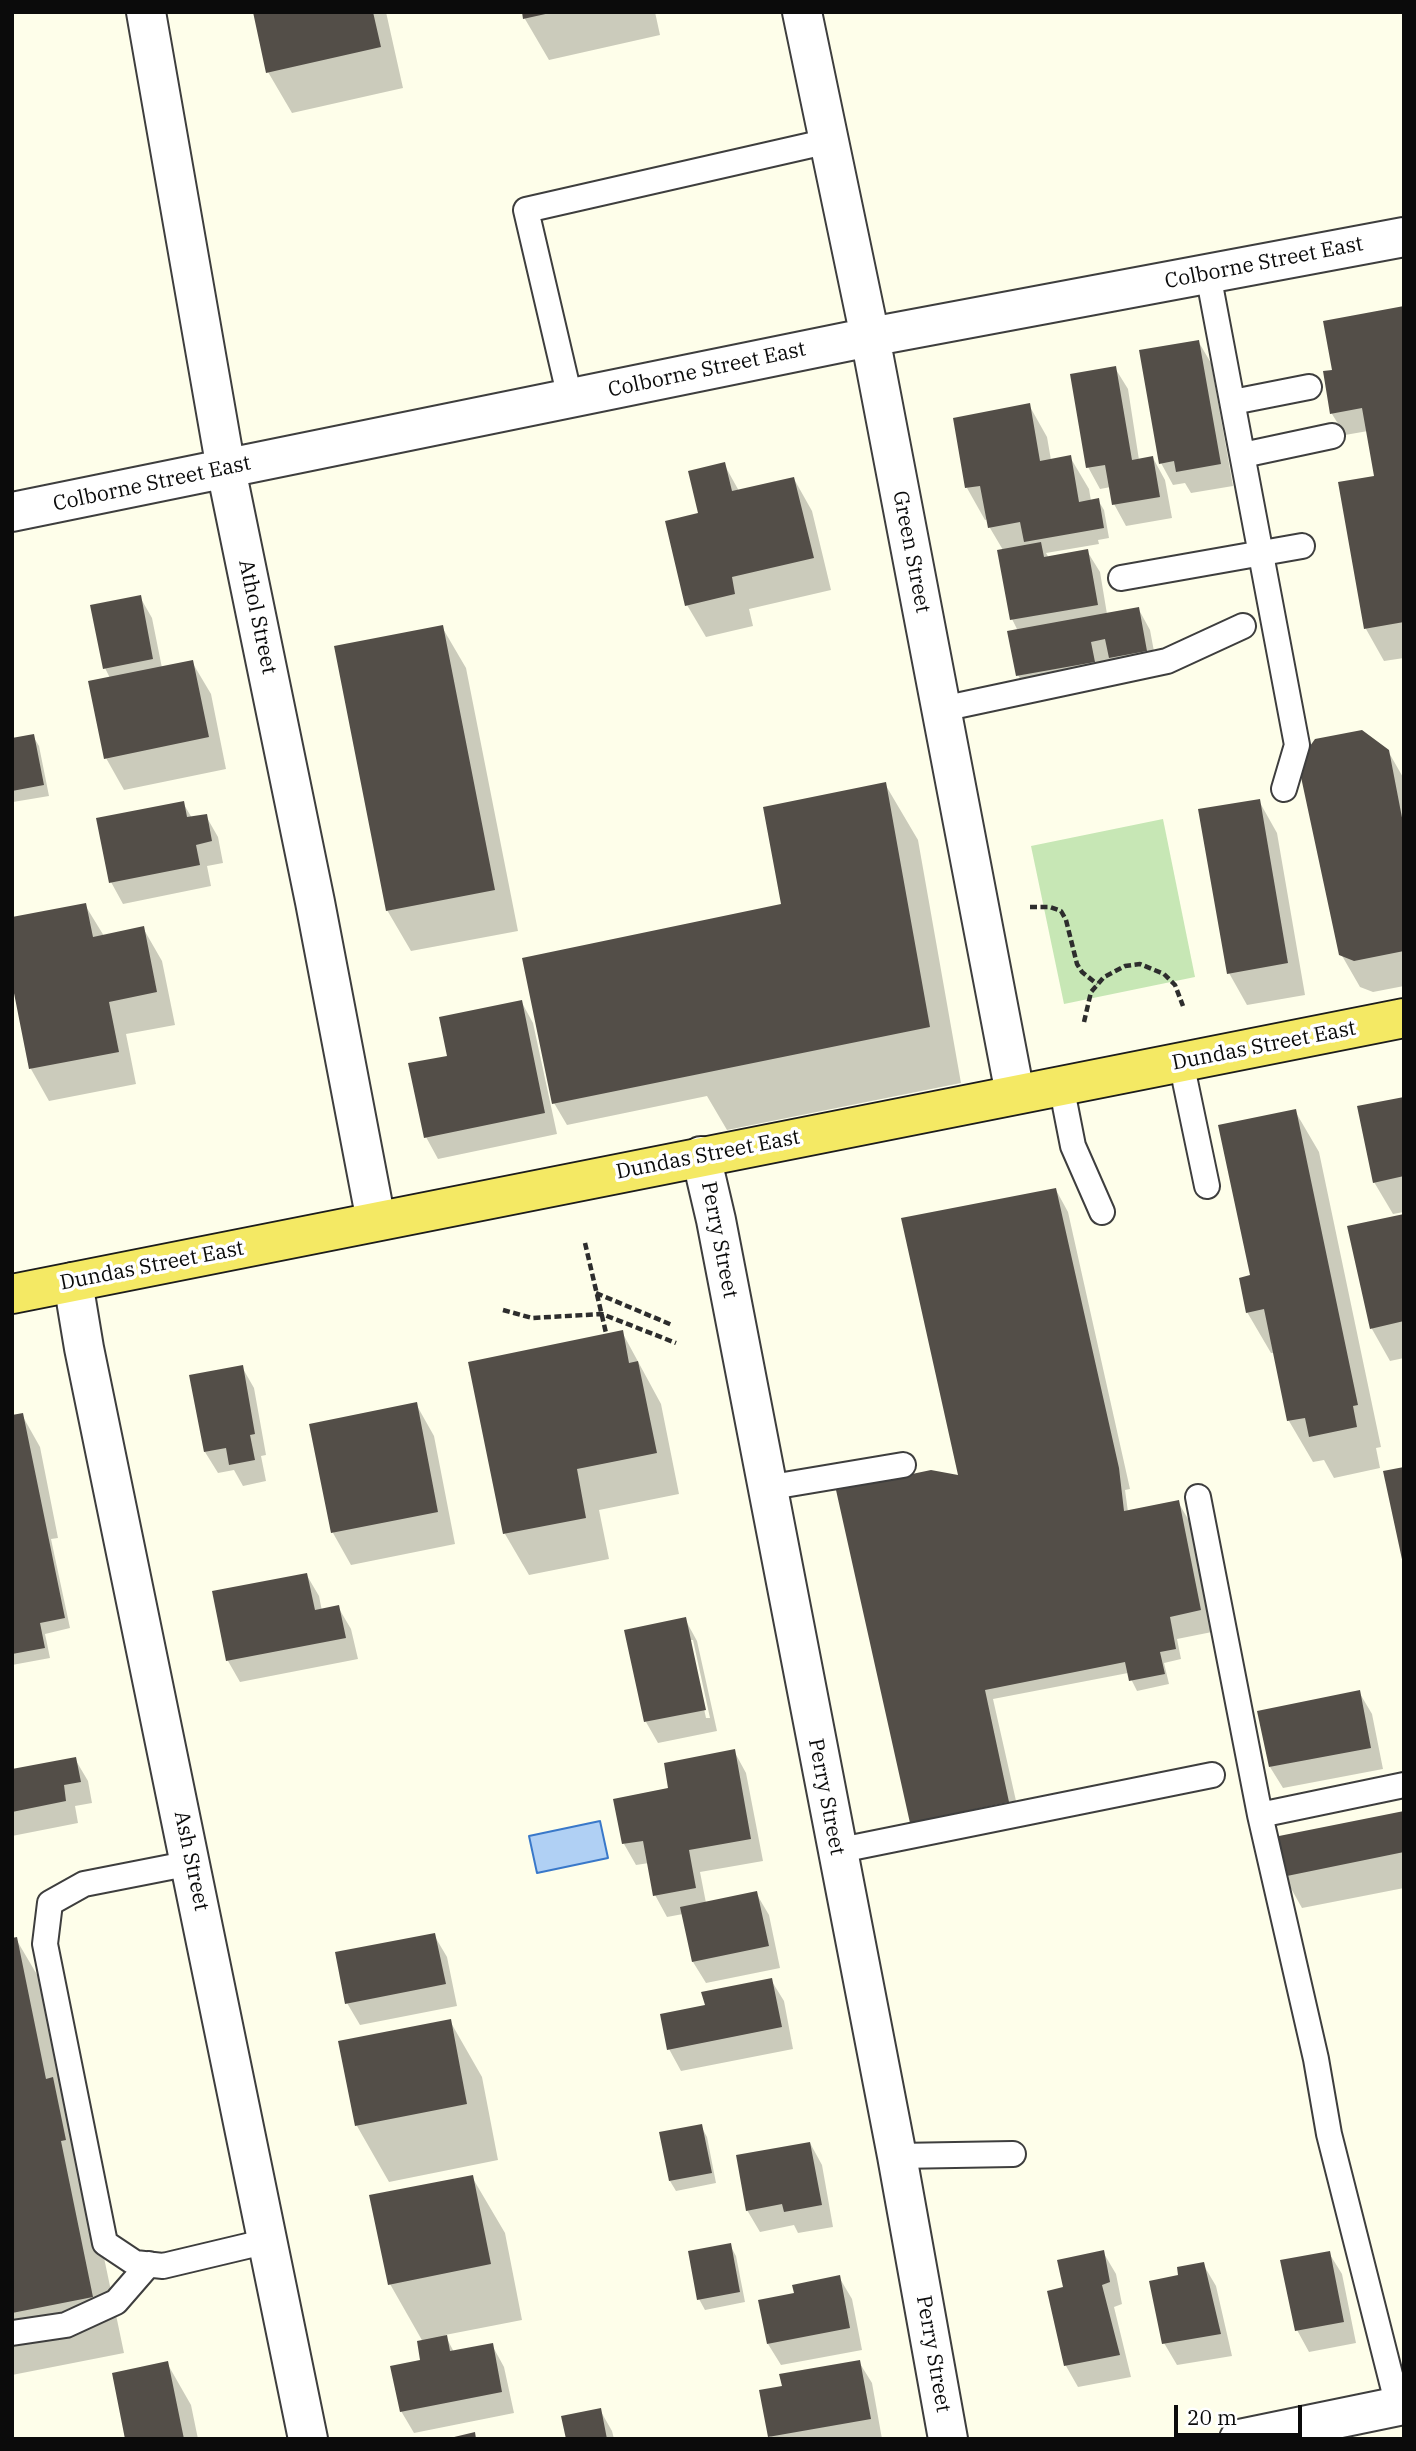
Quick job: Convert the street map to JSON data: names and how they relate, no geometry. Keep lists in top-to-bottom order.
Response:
{
  "streets": {
    "main road": ["Dundas Street East"],
    "street": [
      "Colborne Street East",
      "Green Street",
      "Athol Street",
      "Perry Street",
      "Ash Street"
    ]
  },
  "crossings": [
    ["Colborne Street East", "Green Street"],
    ["Colborne Street East", "Athol Street"],
    ["Green Street", "Dundas Street East"],
    ["Athol Street", "Dundas Street East"],
    ["Dundas Street East", "Perry Street"],
    ["Dundas Street East", "Ash Street"]
  ],
  "scale_bar": "20 m"
}
